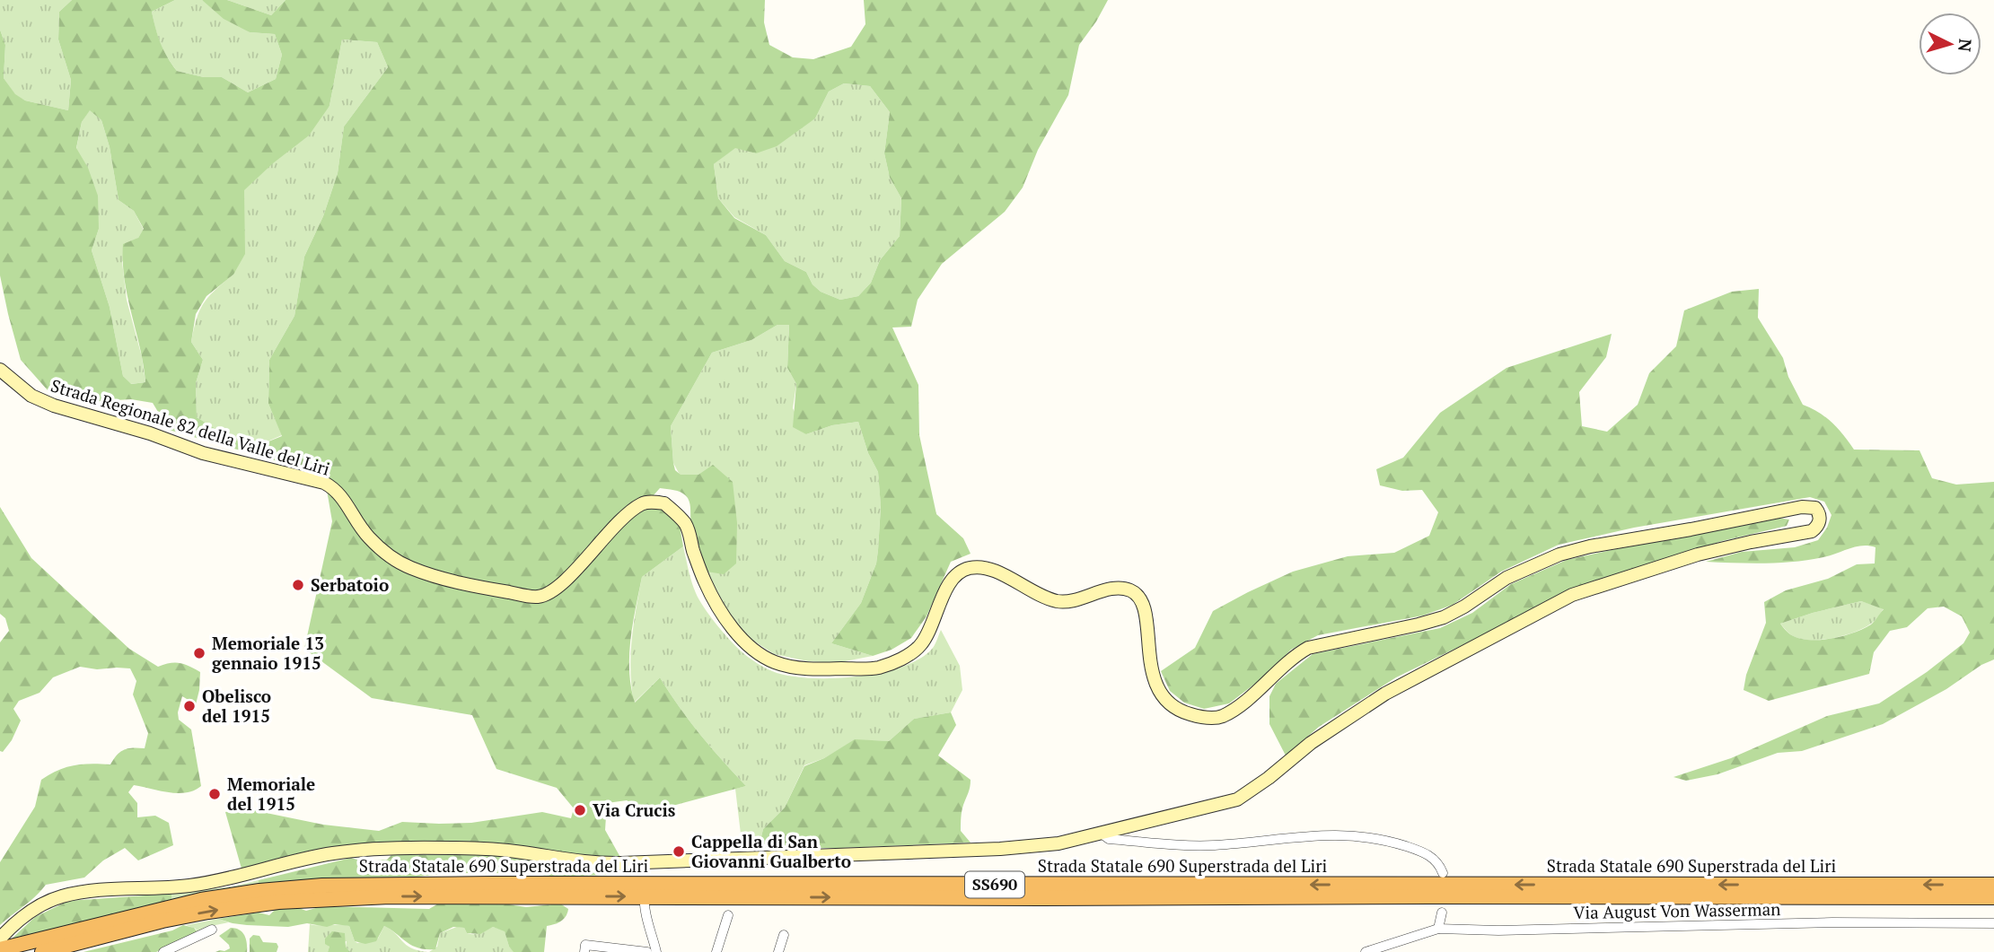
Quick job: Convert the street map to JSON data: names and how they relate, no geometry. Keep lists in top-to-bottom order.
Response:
{
  "streets": {
    "highway": ["Strada Statale 690 Superstrada del Liri", "SS690"],
    "main road": ["Strada Regionale 82 della Valle del Liri"],
    "street": ["Via August Von Wasserman"]
  },
  "crossings": [
    ["Strada Regionale 82 della Valle del Liri", "Strada Statale 690 Superstrada del Liri"]
  ],
  "places": [
    "Serbatoio",
    "Memoriale 13 gennaio 1915",
    "Obelisco del 1915",
    "Memoriale del 1915",
    "Via Crucis",
    "Cappella di San Giovanni Gualberto"
  ],
  "north": "right"
}
